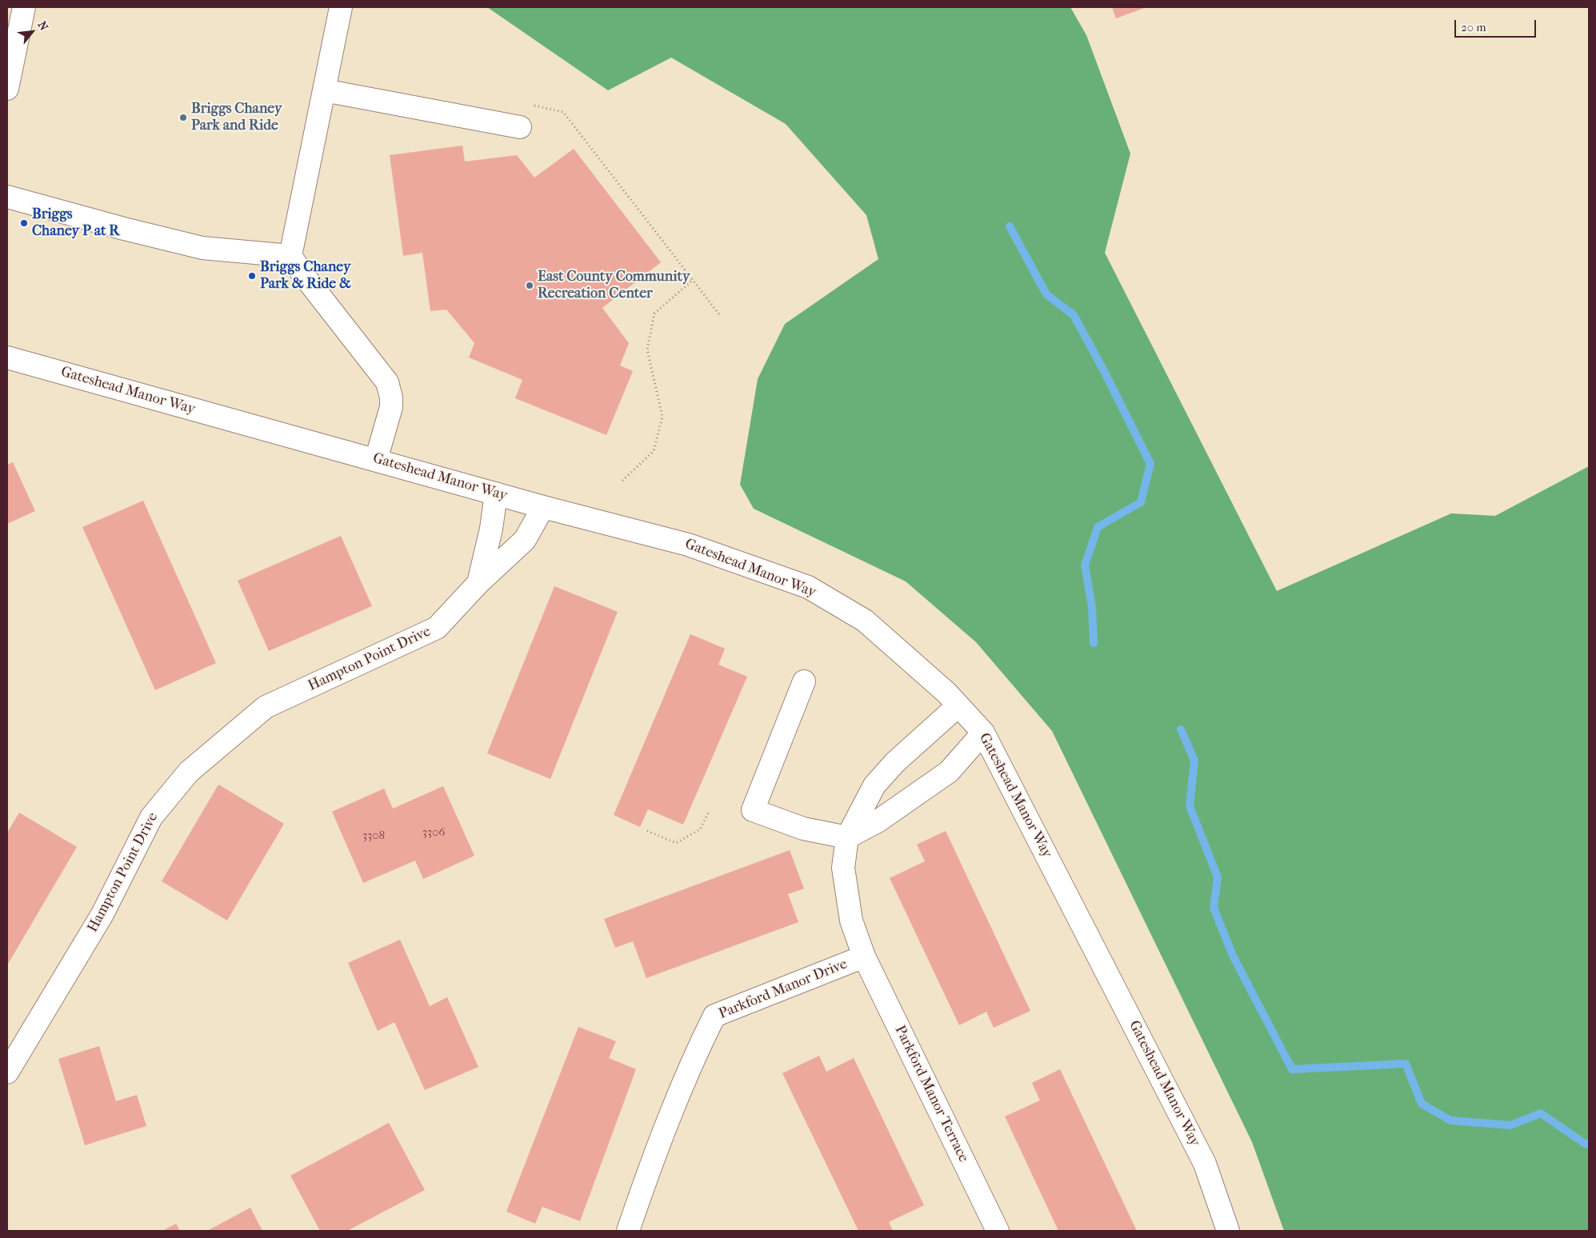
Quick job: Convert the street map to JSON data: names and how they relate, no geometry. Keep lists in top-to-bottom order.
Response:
{
  "streets": {
    "street": [
      "Gateshead Manor Way",
      "Hampton Point Drive",
      "Parkford Manor Drive",
      "Parkford Manor Terrace"
    ]
  },
  "crossings": [
    ["Gateshead Manor Way", "Hampton Point Drive"],
    ["Gateshead Manor Way", "Parkford Manor Drive"],
    ["Parkford Manor Drive", "Parkford Manor Terrace"]
  ],
  "places": [
    "Briggs Chaney Park and Ride",
    "Briggs Chaney P at R",
    "Briggs Chaney Park & Ride &",
    "East County Community Recreation Center"
  ],
  "house_numbers": ["3306", "3308"],
  "scale_bar": "20 m",
  "north": "top right"
}
